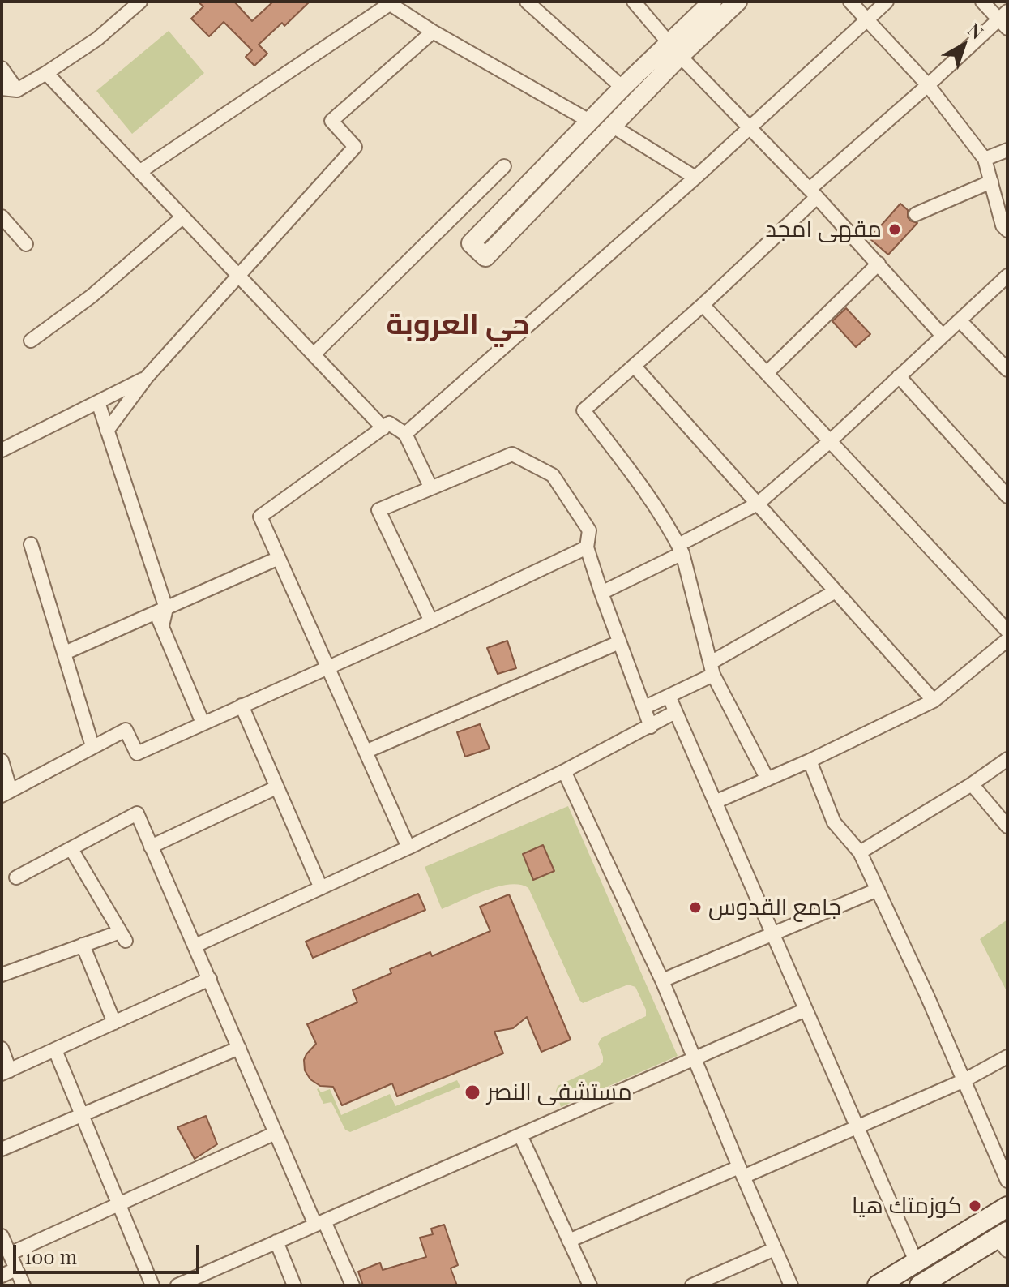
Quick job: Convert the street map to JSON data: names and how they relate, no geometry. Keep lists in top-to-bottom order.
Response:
{
  "districts": ["حي العروبة"],
  "places": [
    "مقهى امجد",
    "جامع القدوس",
    "مستشفى النصر",
    "كوزمتك هيا"
  ],
  "scale_bar": "100 m",
  "north": "top right"
}
